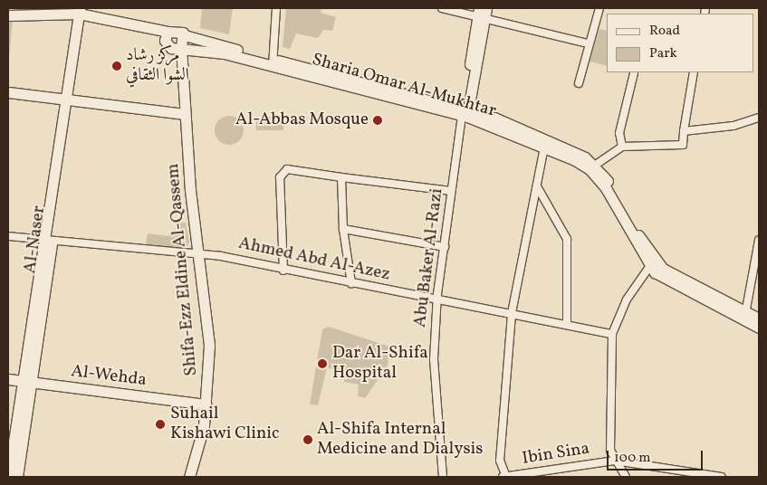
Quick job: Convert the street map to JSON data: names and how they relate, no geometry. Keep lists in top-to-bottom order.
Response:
{
  "streets": {
    "main road": [
      "Sharia Omar Al-Mukhtar",
      "Al-Naser",
      "Shifa-Ezz Eldine Al-Qassem",
      "Al-Wehda"
    ],
    "street": ["Abu Baker Al-Razi", "Ahmed Abd Al-Azez", "Ibin Sina"]
  },
  "crossings": [
    ["Sharia Omar Al-Mukhtar", "Abu Baker Al-Razi"],
    ["Al-Naser", "Ahmed Abd Al-Azez"],
    ["Al-Naser", "Al-Wehda"],
    ["Abu Baker Al-Razi", "Ahmed Abd Al-Azez"],
    ["Ahmed Abd Al-Azez", "Shifa-Ezz Eldine Al-Qassem"],
    ["Shifa-Ezz Eldine Al-Qassem", "Al-Wehda"]
  ],
  "places": [
    "مركز رشاد الشوا الثقافي",
    "Al-Abbas Mosque",
    "Dar Al-Shifa Hospital",
    "Suhail Kishawi Clinic",
    "Al-Shifa Internal Medicine and Dialysis"
  ],
  "legend": ["Road", "Park"],
  "scale_bar": "100 m"
}
